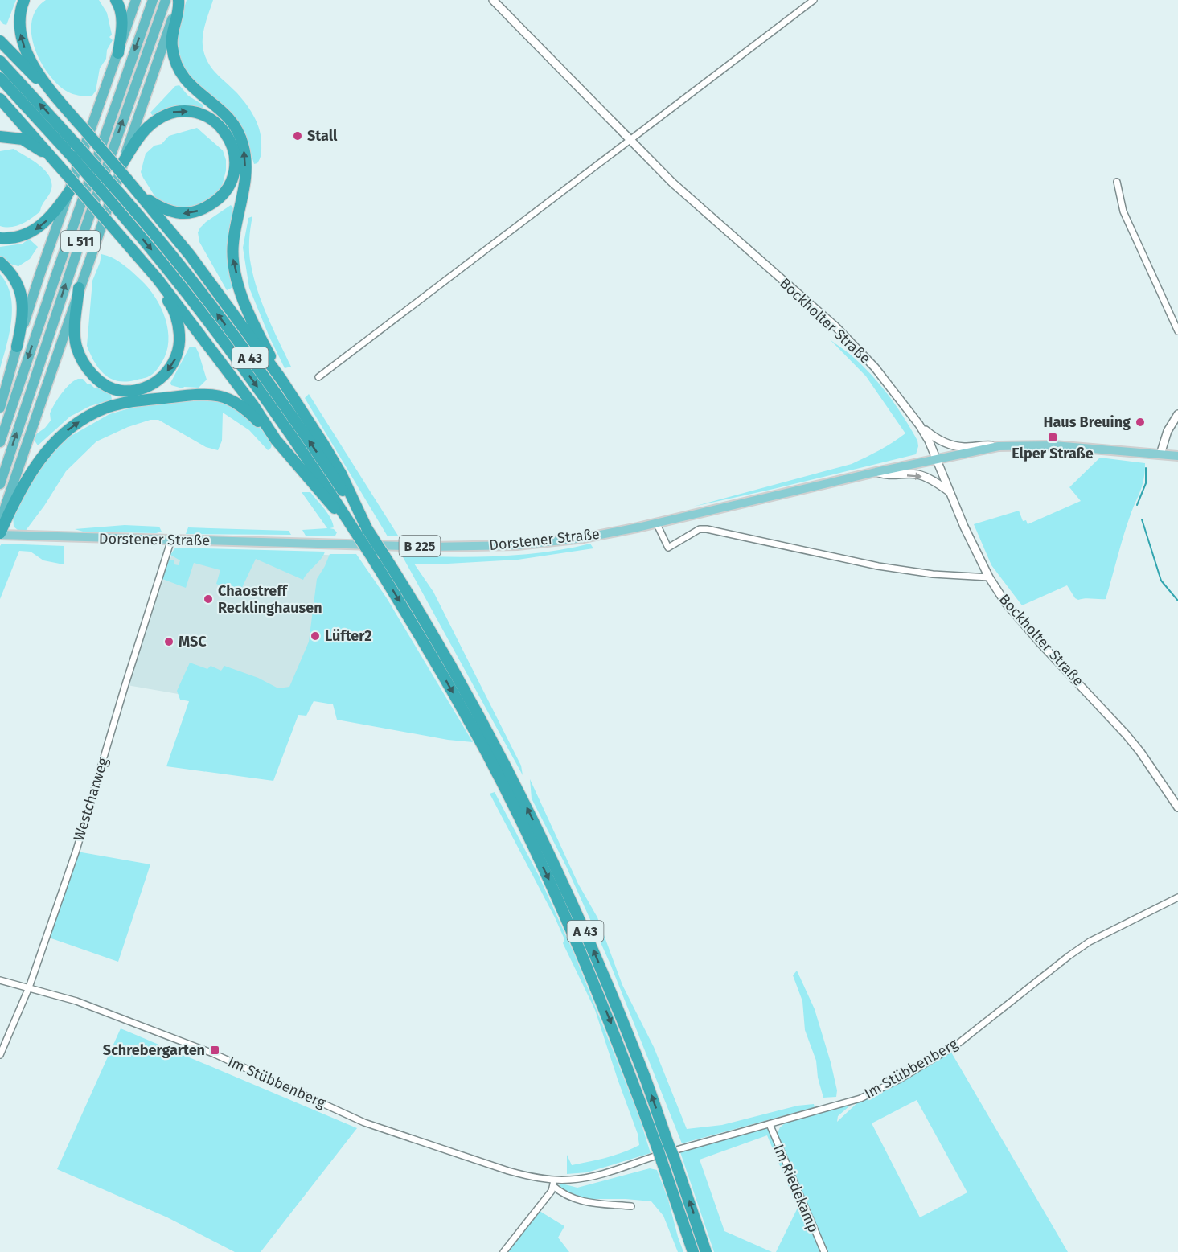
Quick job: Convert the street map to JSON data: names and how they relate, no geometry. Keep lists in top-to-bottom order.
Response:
{
  "streets": {
    "highway": ["L 511", "A 43"],
    "main road": ["Dorstener Straße", "B 225"],
    "street": [
      "Bockholter Straße",
      "Westcharweg",
      "Im Stübbenberg",
      "Im Riedekamp"
    ]
  },
  "crossings": [
    ["Bockholter Straße", "Dorstener Straße"],
    ["Bockholter Straße", "B 225"],
    ["Dorstener Straße", "B 225"],
    ["Dorstener Straße", "Westcharweg"],
    ["Westcharweg", "Im Stübbenberg"],
    ["Im Stübbenberg", "Im Riedekamp"]
  ],
  "places": {
    "other": [
      "Stall",
      "Haus Breuing",
      "Chaostreff Recklinghausen",
      "Lüfter2",
      "MSC"
    ],
    "transit": ["Elper Straße", "Schrebergarten"]
  }
}
